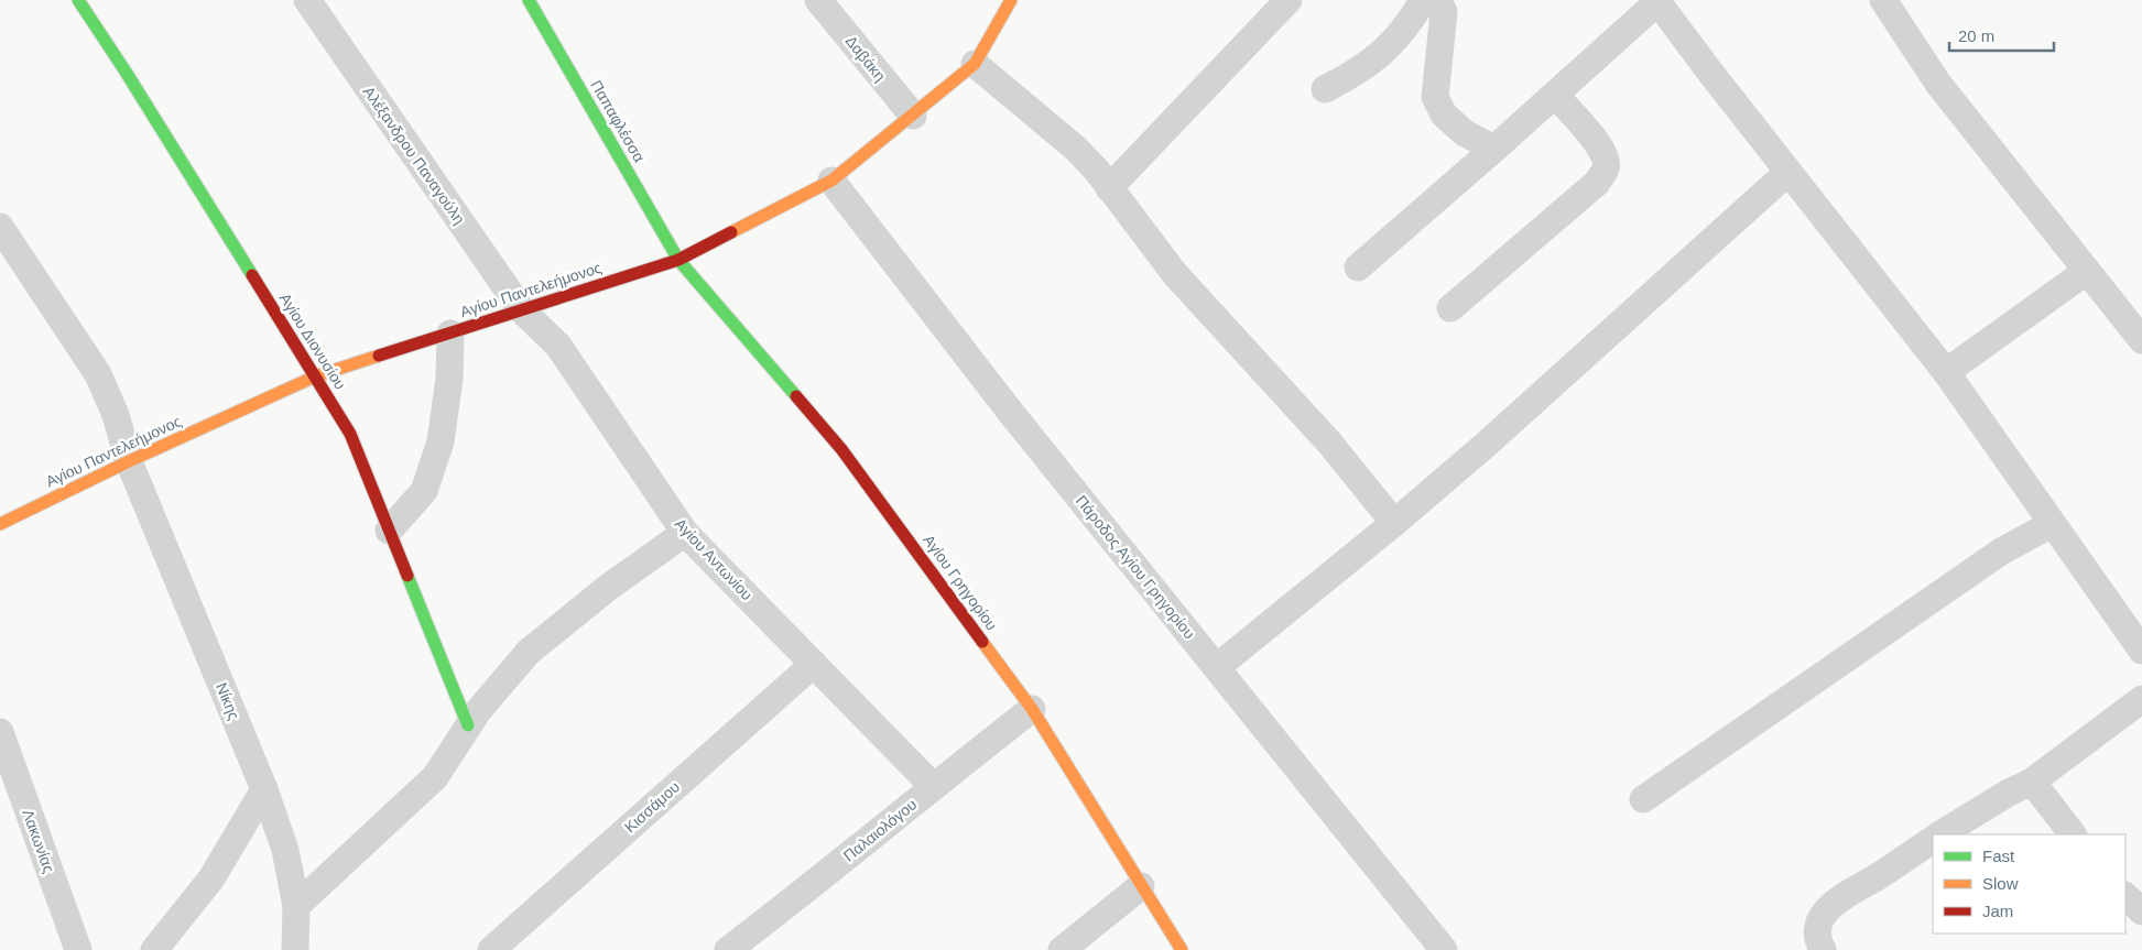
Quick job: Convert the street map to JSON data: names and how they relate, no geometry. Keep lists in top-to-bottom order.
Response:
{
  "streets": {
    "street": [
      "Δαβάκη",
      "Παπαφλέσσα",
      "Αλέξανδρου Παναγούλη",
      "Αγίου Παντελεήμονος",
      "Αγίου Διονυσίου",
      "Αγίου Αντωνίου",
      "Πάροδος Αγίου Γρηγορίου",
      "Αγίου Γρηγορίου",
      "Νίκης",
      "Κισσάμου",
      "Παλαιολόγου",
      "Λακωνίας"
    ]
  },
  "crossings": [
    ["Δαβάκη", "Αγίου Παντελεήμονος"],
    ["Παπαφλέσσα", "Αγίου Παντελεήμονος"],
    ["Παπαφλέσσα", "Αγίου Γρηγορίου"],
    ["Αλέξανδρου Παναγούλη", "Αγίου Παντελεήμονος"],
    ["Αλέξανδρου Παναγούλη", "Αγίου Αντωνίου"],
    ["Αγίου Παντελεήμονος", "Αγίου Διονυσίου"],
    ["Αγίου Παντελεήμονος", "Αγίου Αντωνίου"],
    ["Αγίου Παντελεήμονος", "Πάροδος Αγίου Γρηγορίου"],
    ["Αγίου Παντελεήμονος", "Αγίου Γρηγορίου"],
    ["Αγίου Παντελεήμονος", "Νίκης"],
    ["Αγίου Αντωνίου", "Κισσάμου"],
    ["Αγίου Αντωνίου", "Παλαιολόγου"],
    ["Αγίου Γρηγορίου", "Παλαιολόγου"]
  ],
  "legend": ["Fast", "Slow", "Jam"],
  "scale_bar": "20 m"
}
